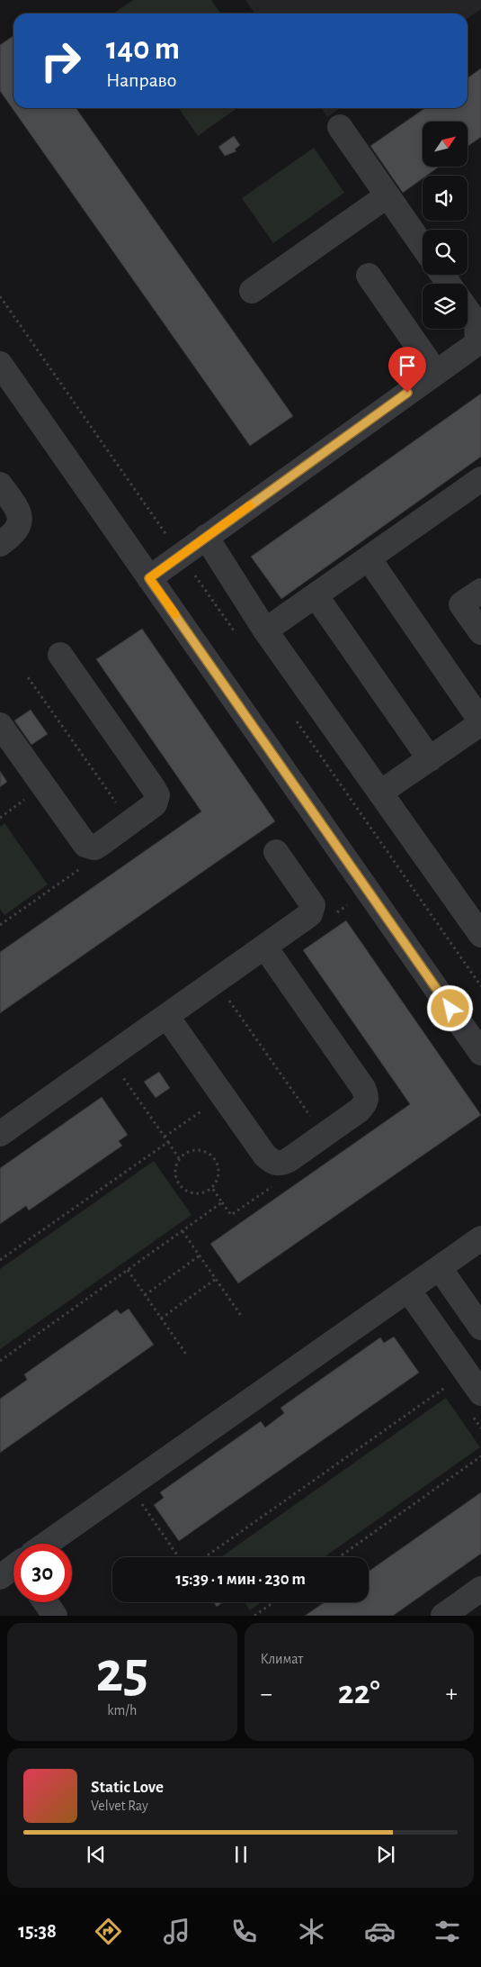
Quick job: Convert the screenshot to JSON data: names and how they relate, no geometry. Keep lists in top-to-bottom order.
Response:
{
  "north": "top right",
  "page": {
    "turn": ["140 m", "Направо"],
    "limit": "30",
    "trip": "15:39 · 1 мин · 230 m",
    "tile": [
      ["25", "km/h"],
      "Климат"
    ],
    "heat": ["−", "22°", "+"],
    "song": ["Static Love", "Velvet Ray"],
    "tabs": "15:38"
  }
}
